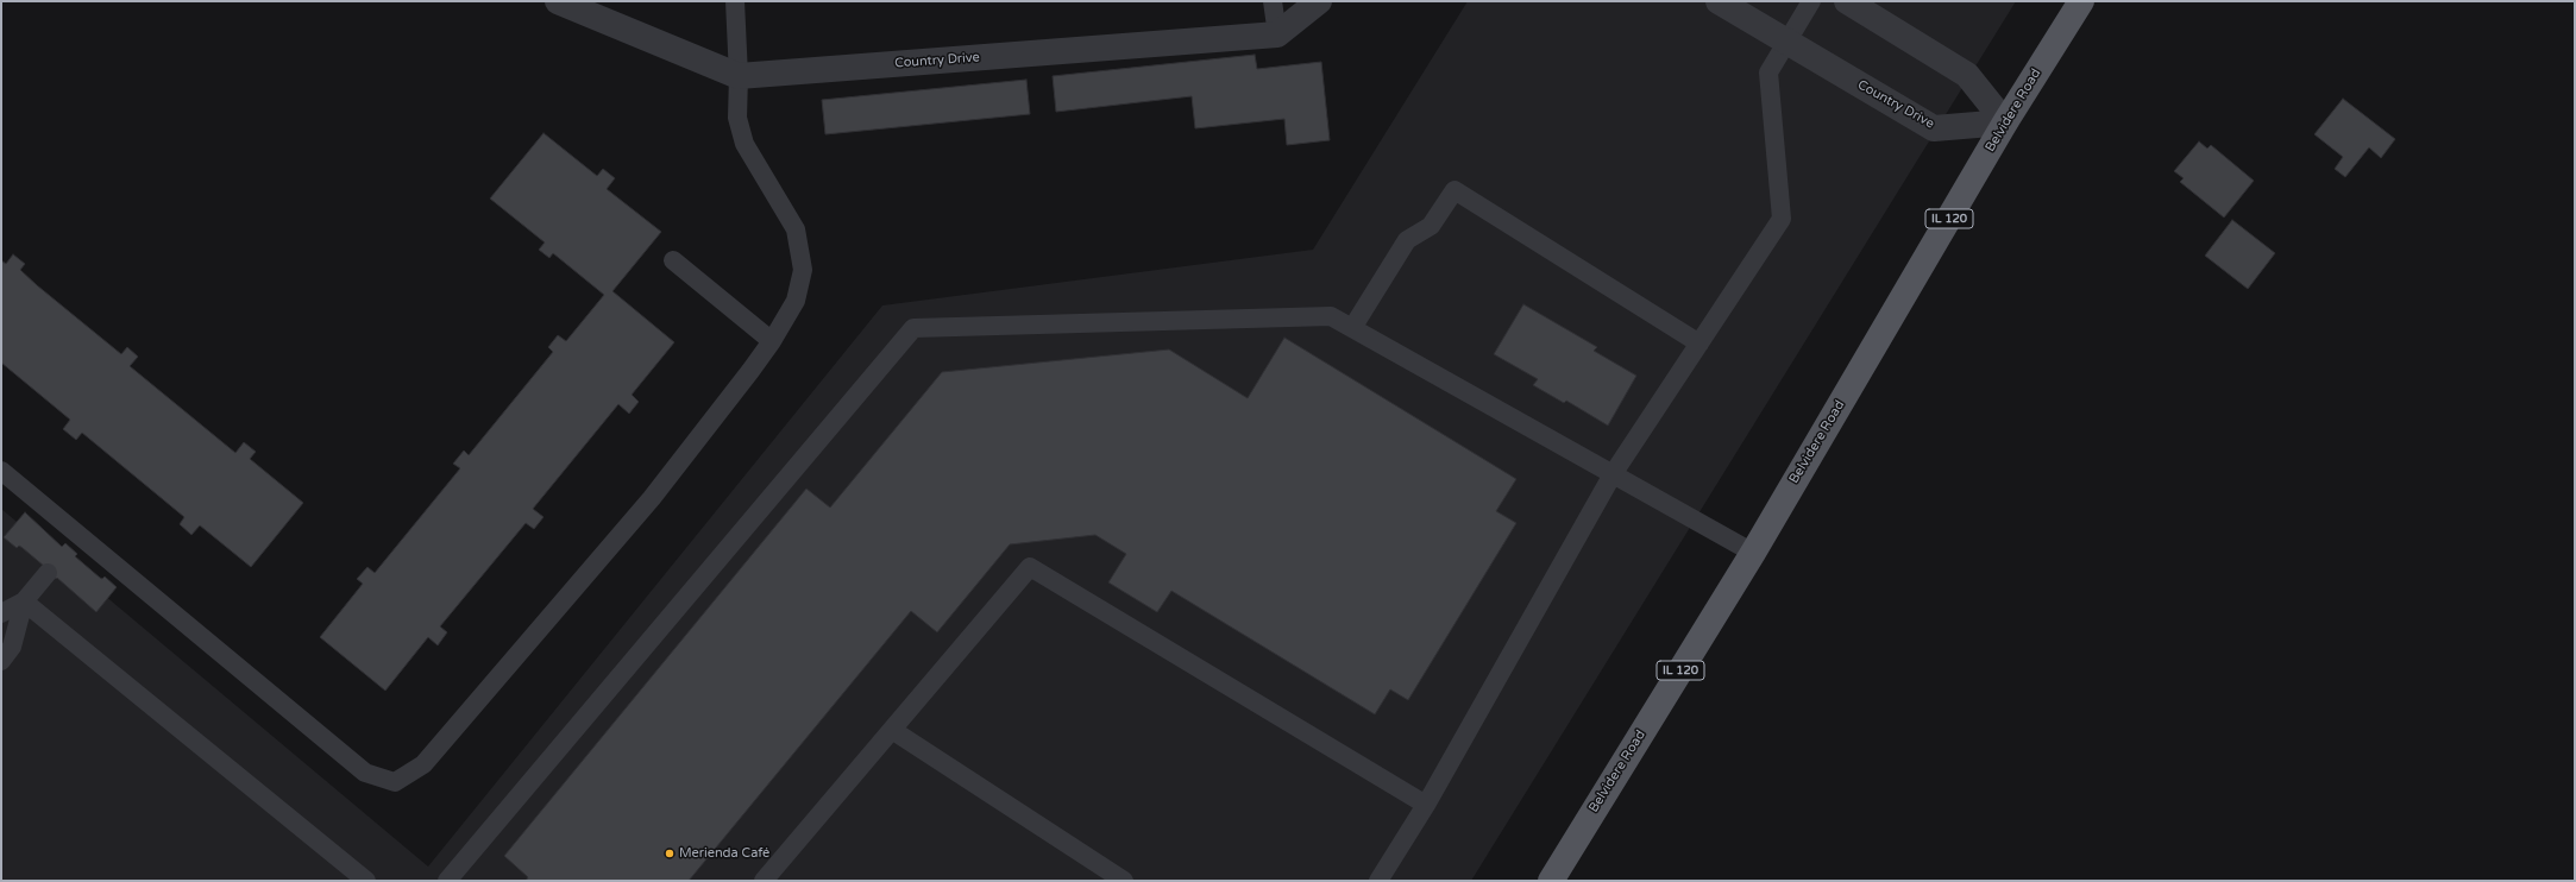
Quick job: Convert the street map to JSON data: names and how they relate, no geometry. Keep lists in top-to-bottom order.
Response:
{
  "streets": {
    "main road": ["Belvidere Road", "IL 120"],
    "street": ["Country Drive"]
  },
  "crossings": [
    ["Country Drive", "Belvidere Road"]
  ],
  "places": ["Merienda Café"]
}
